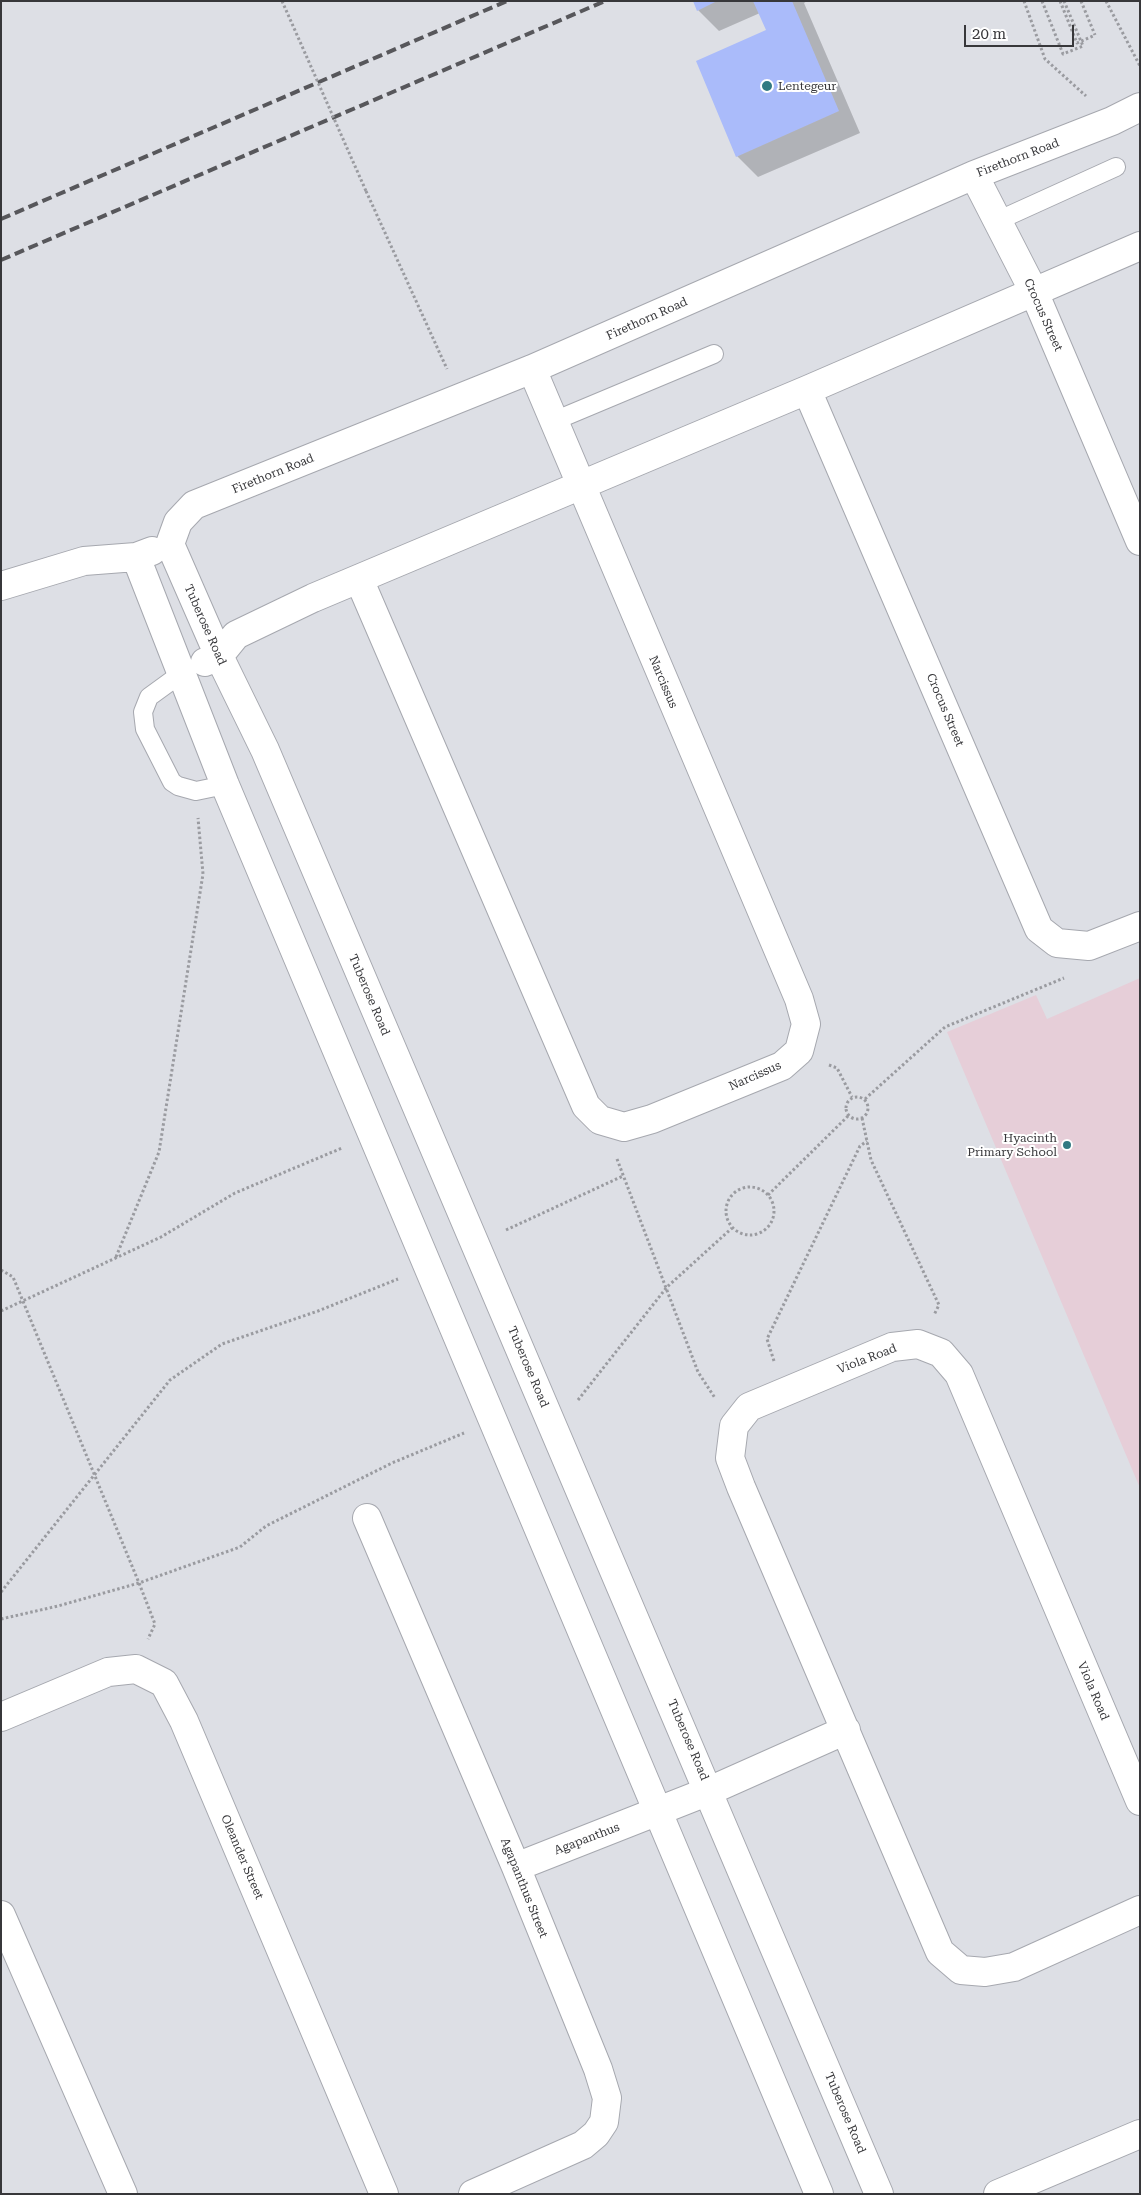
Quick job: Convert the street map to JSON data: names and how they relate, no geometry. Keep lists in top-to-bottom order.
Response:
{
  "streets": {
    "street": [
      "Firethorn Road",
      "Crocus Street",
      "Tuberose Road",
      "Narcissus",
      "Viola Road",
      "Agapanthus",
      "Oleander Street",
      "Agapanthus Street"
    ]
  },
  "crossings": [
    ["Firethorn Road", "Crocus Street"],
    ["Firethorn Road", "Tuberose Road"],
    ["Firethorn Road", "Narcissus"],
    ["Tuberose Road", "Agapanthus"],
    ["Agapanthus", "Agapanthus Street"]
  ],
  "places": ["Lentegeur", "Hyacinth Primary School"],
  "scale_bar": "20 m"
}
